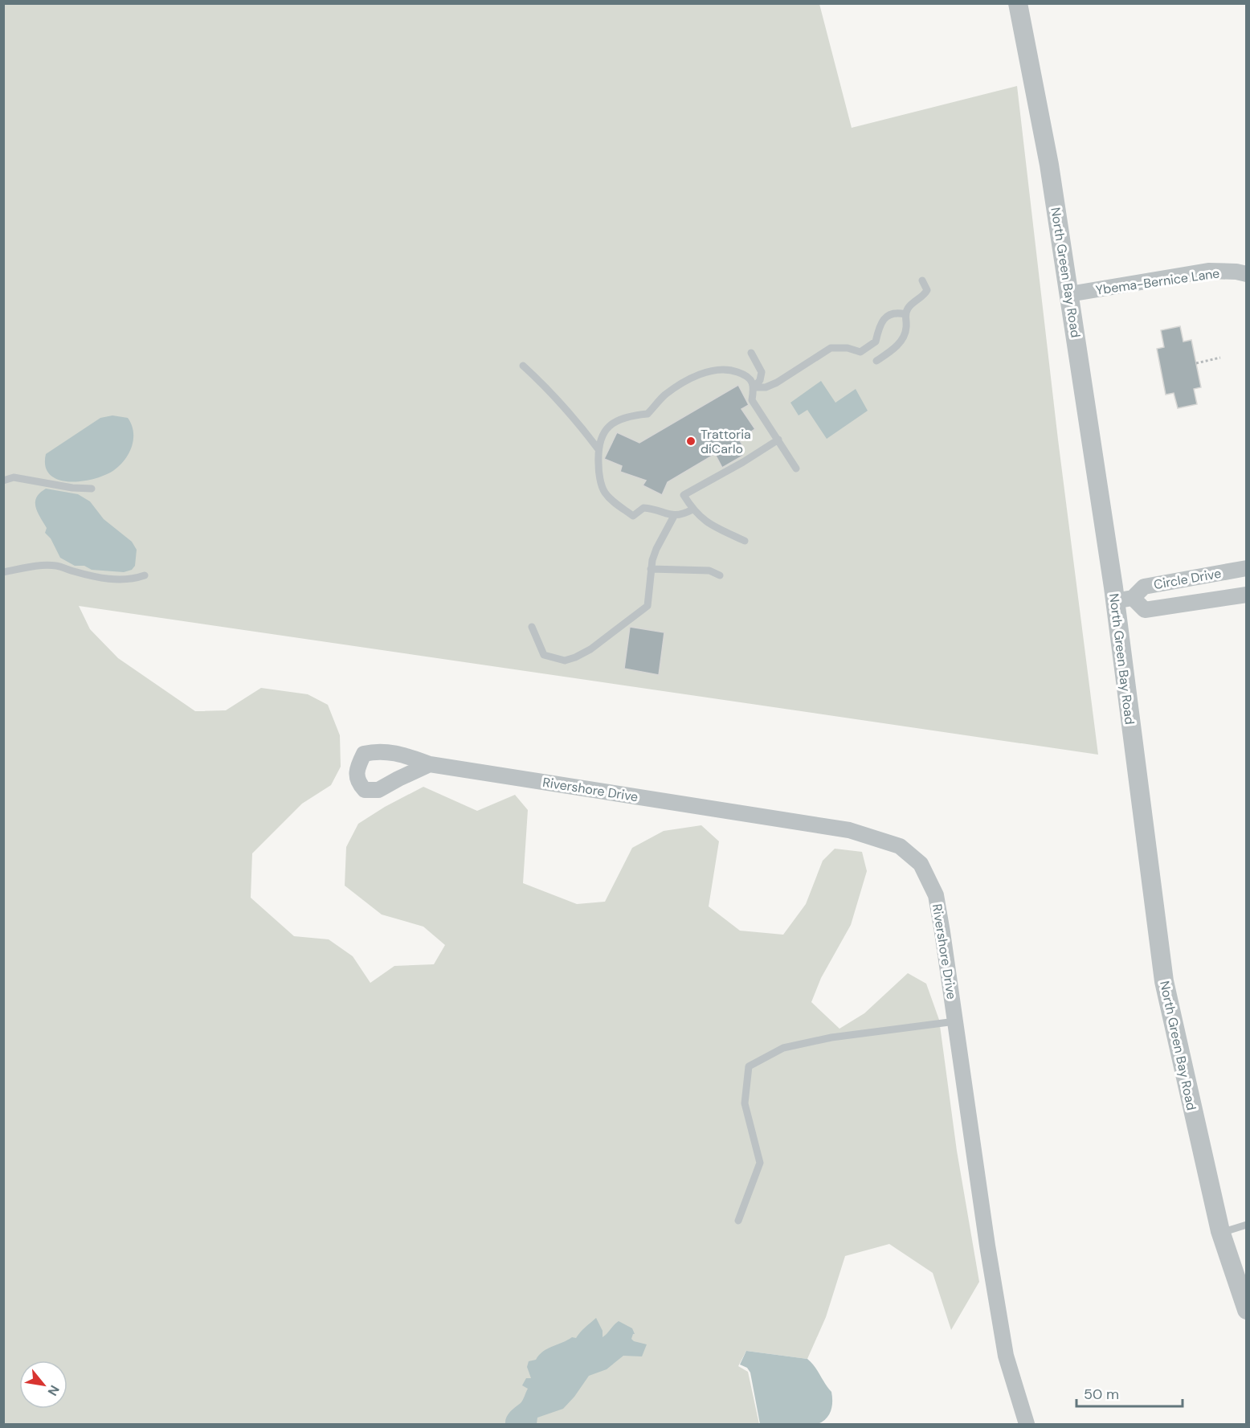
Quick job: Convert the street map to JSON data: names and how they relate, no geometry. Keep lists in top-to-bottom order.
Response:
{
  "streets": {
    "street": [
      "North Green Bay Road",
      "Ybema-Bernice Lane",
      "Circle Drive",
      "Rivershore Drive"
    ]
  },
  "crossings": [
    ["North Green Bay Road", "Ybema-Bernice Lane"],
    ["North Green Bay Road", "Circle Drive"]
  ],
  "places": ["Trattoria diCarlo"],
  "scale_bar": "50 m",
  "north": "bottom right"
}
